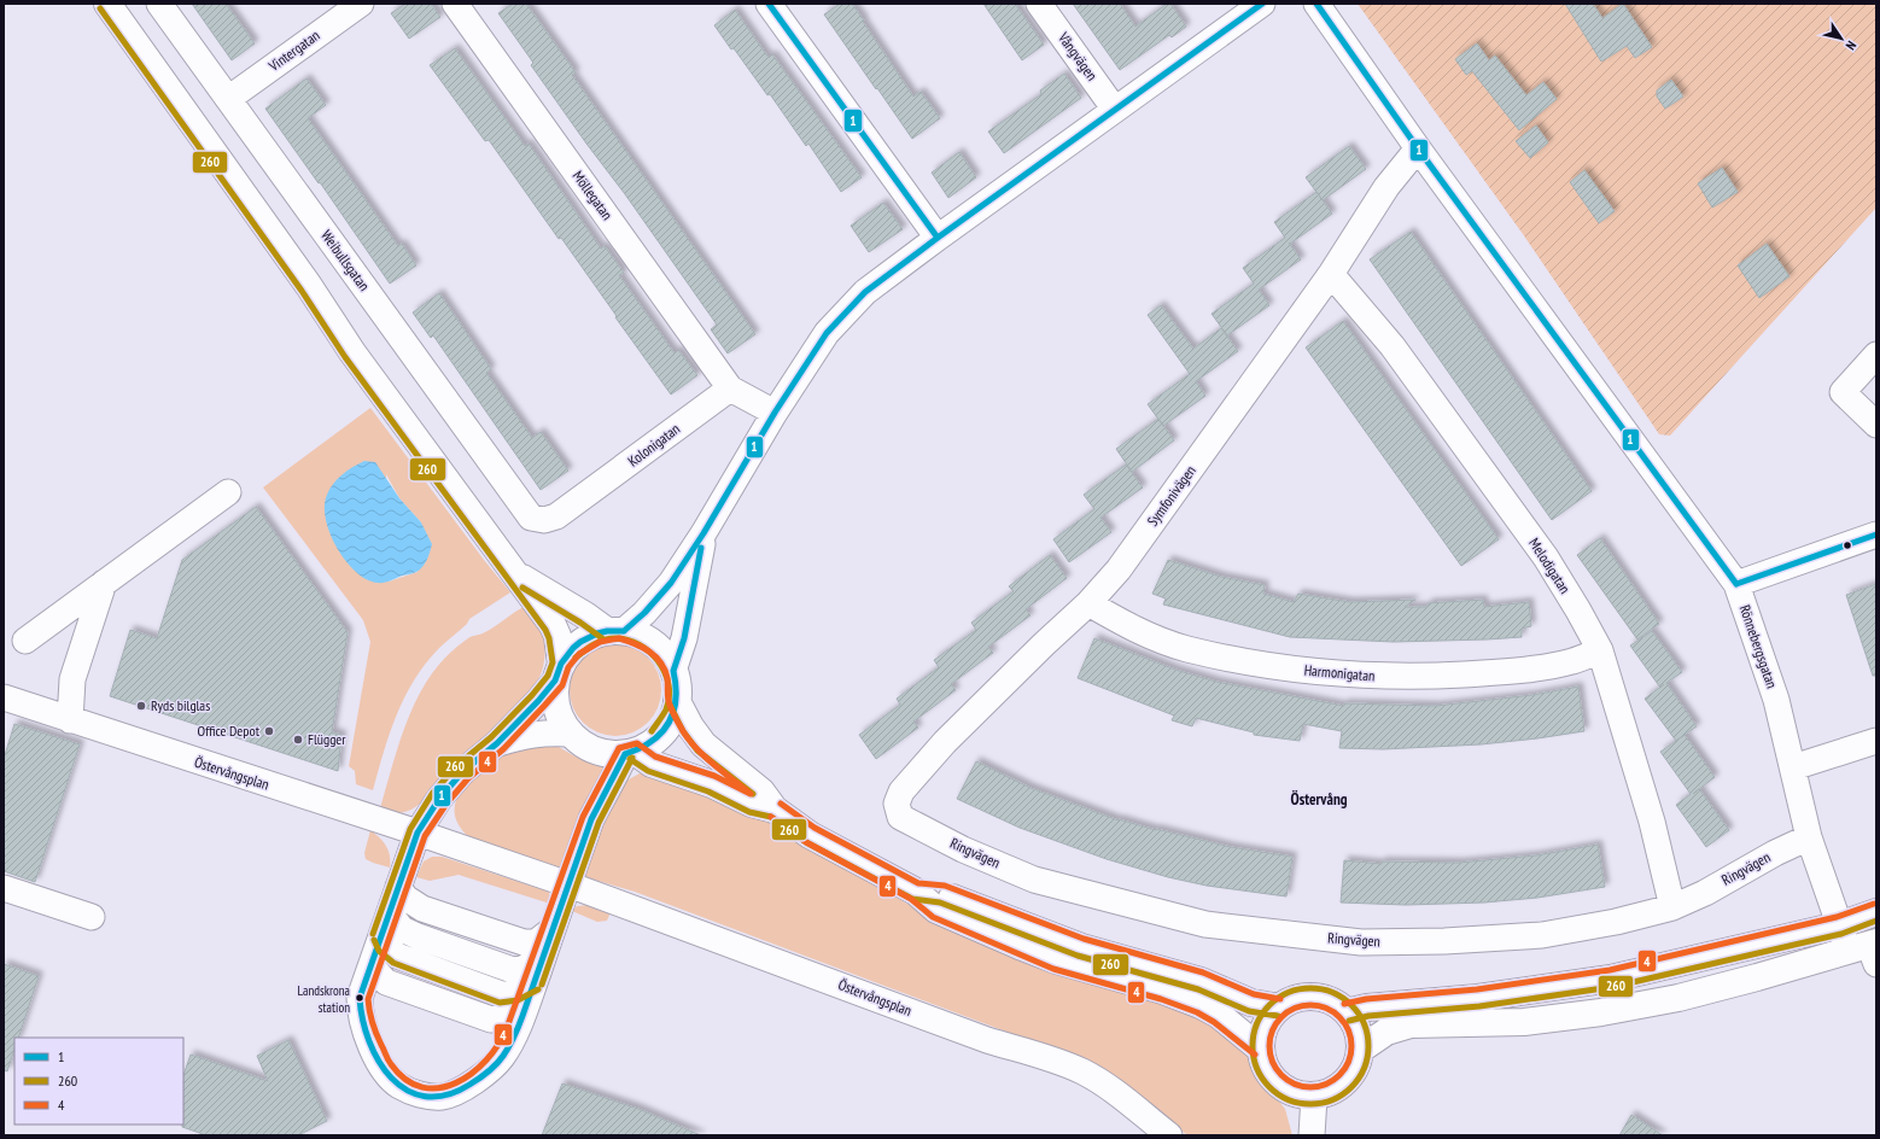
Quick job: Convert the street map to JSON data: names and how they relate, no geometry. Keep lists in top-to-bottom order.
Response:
{
  "streets": {
    "street": [
      "Vintergatan",
      "Vångvägen",
      "Möllegatan",
      "Weibullsgatan",
      "Kolonigatan",
      "Symfonivägen",
      "Melodigatan",
      "Rönnebergsgatan",
      "Harmonigatan",
      "Östervångsplan",
      "Ringvägen"
    ]
  },
  "crossings": [
    ["Vintergatan", "Weibullsgatan"],
    ["Möllegatan", "Kolonigatan"],
    ["Weibullsgatan", "Kolonigatan"],
    ["Symfonivägen", "Melodigatan"],
    ["Symfonivägen", "Rönnebergsgatan"],
    ["Symfonivägen", "Harmonigatan"],
    ["Symfonivägen", "Ringvägen"],
    ["Melodigatan", "Harmonigatan"],
    ["Melodigatan", "Ringvägen"],
    ["Rönnebergsgatan", "Ringvägen"]
  ],
  "districts": ["Östervång"],
  "places": [
    "Ryds bilglas",
    "Office Depot",
    "Flügger",
    "Landskrona station"
  ],
  "lines": ["transit line 1", "transit line 260", "transit line 4"],
  "legend": ["1", "260", "4"],
  "north": "bottom right"
}
